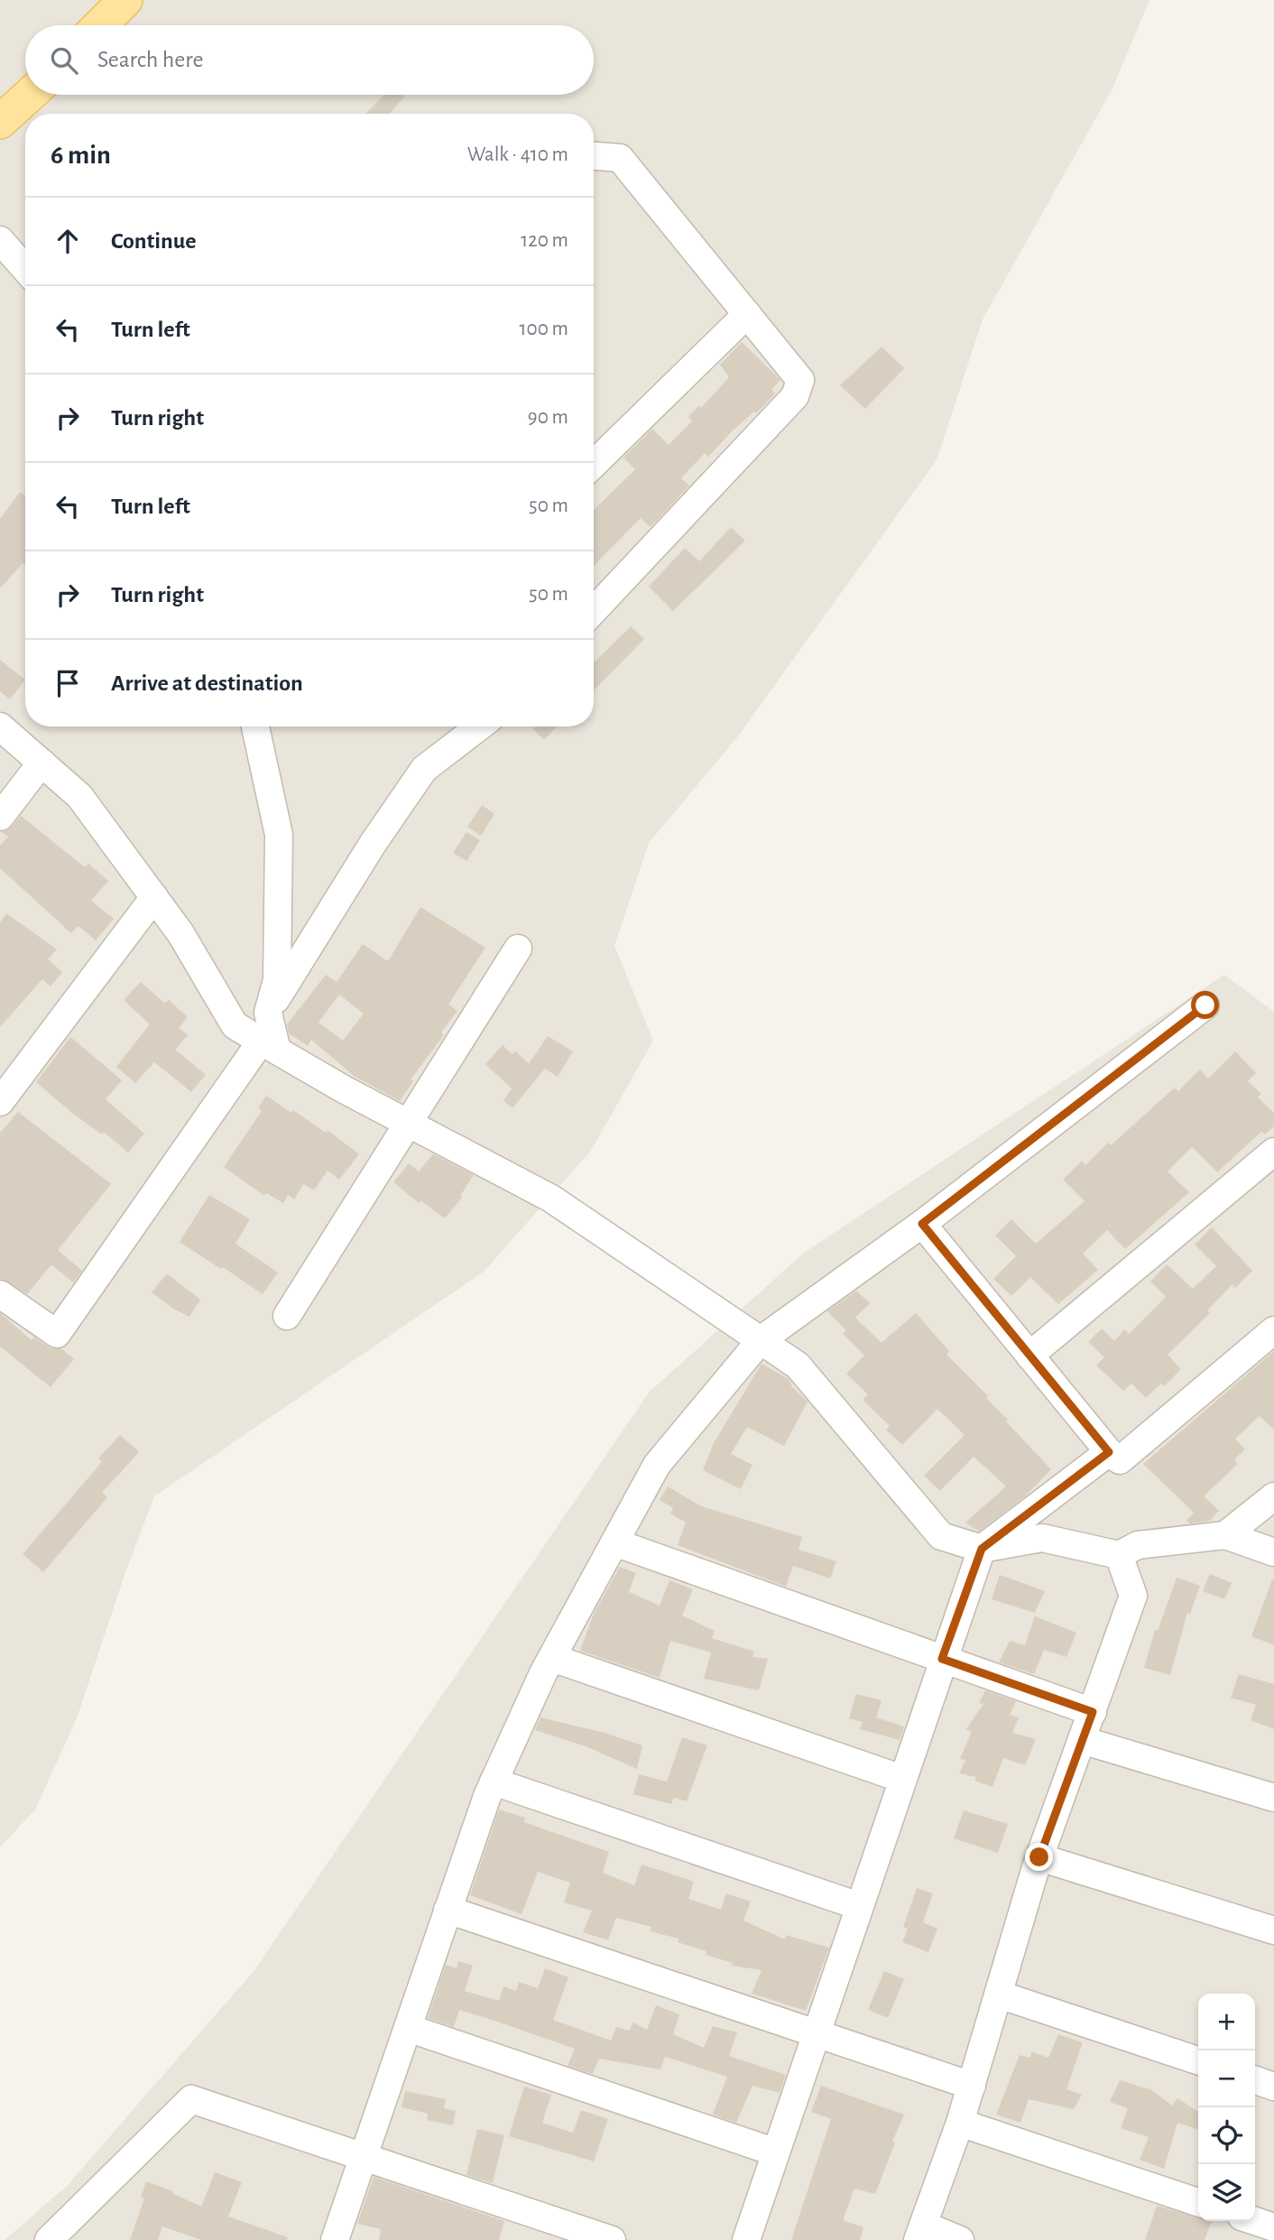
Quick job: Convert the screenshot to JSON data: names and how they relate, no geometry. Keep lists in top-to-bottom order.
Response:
{
  "page": {
    "search": "Search here",
    "heading": ["6 min", "Walk · 410 m"],
    "list": [
      ["Continue", "120 m"],
      ["Turn left", "100 m"],
      ["Turn right", "90 m"],
      ["Turn left", "50 m"],
      ["Turn right", "50 m"],
      "Arrive at destination"
    ],
    "map_buttons": ["+", "−"]
  }
}
